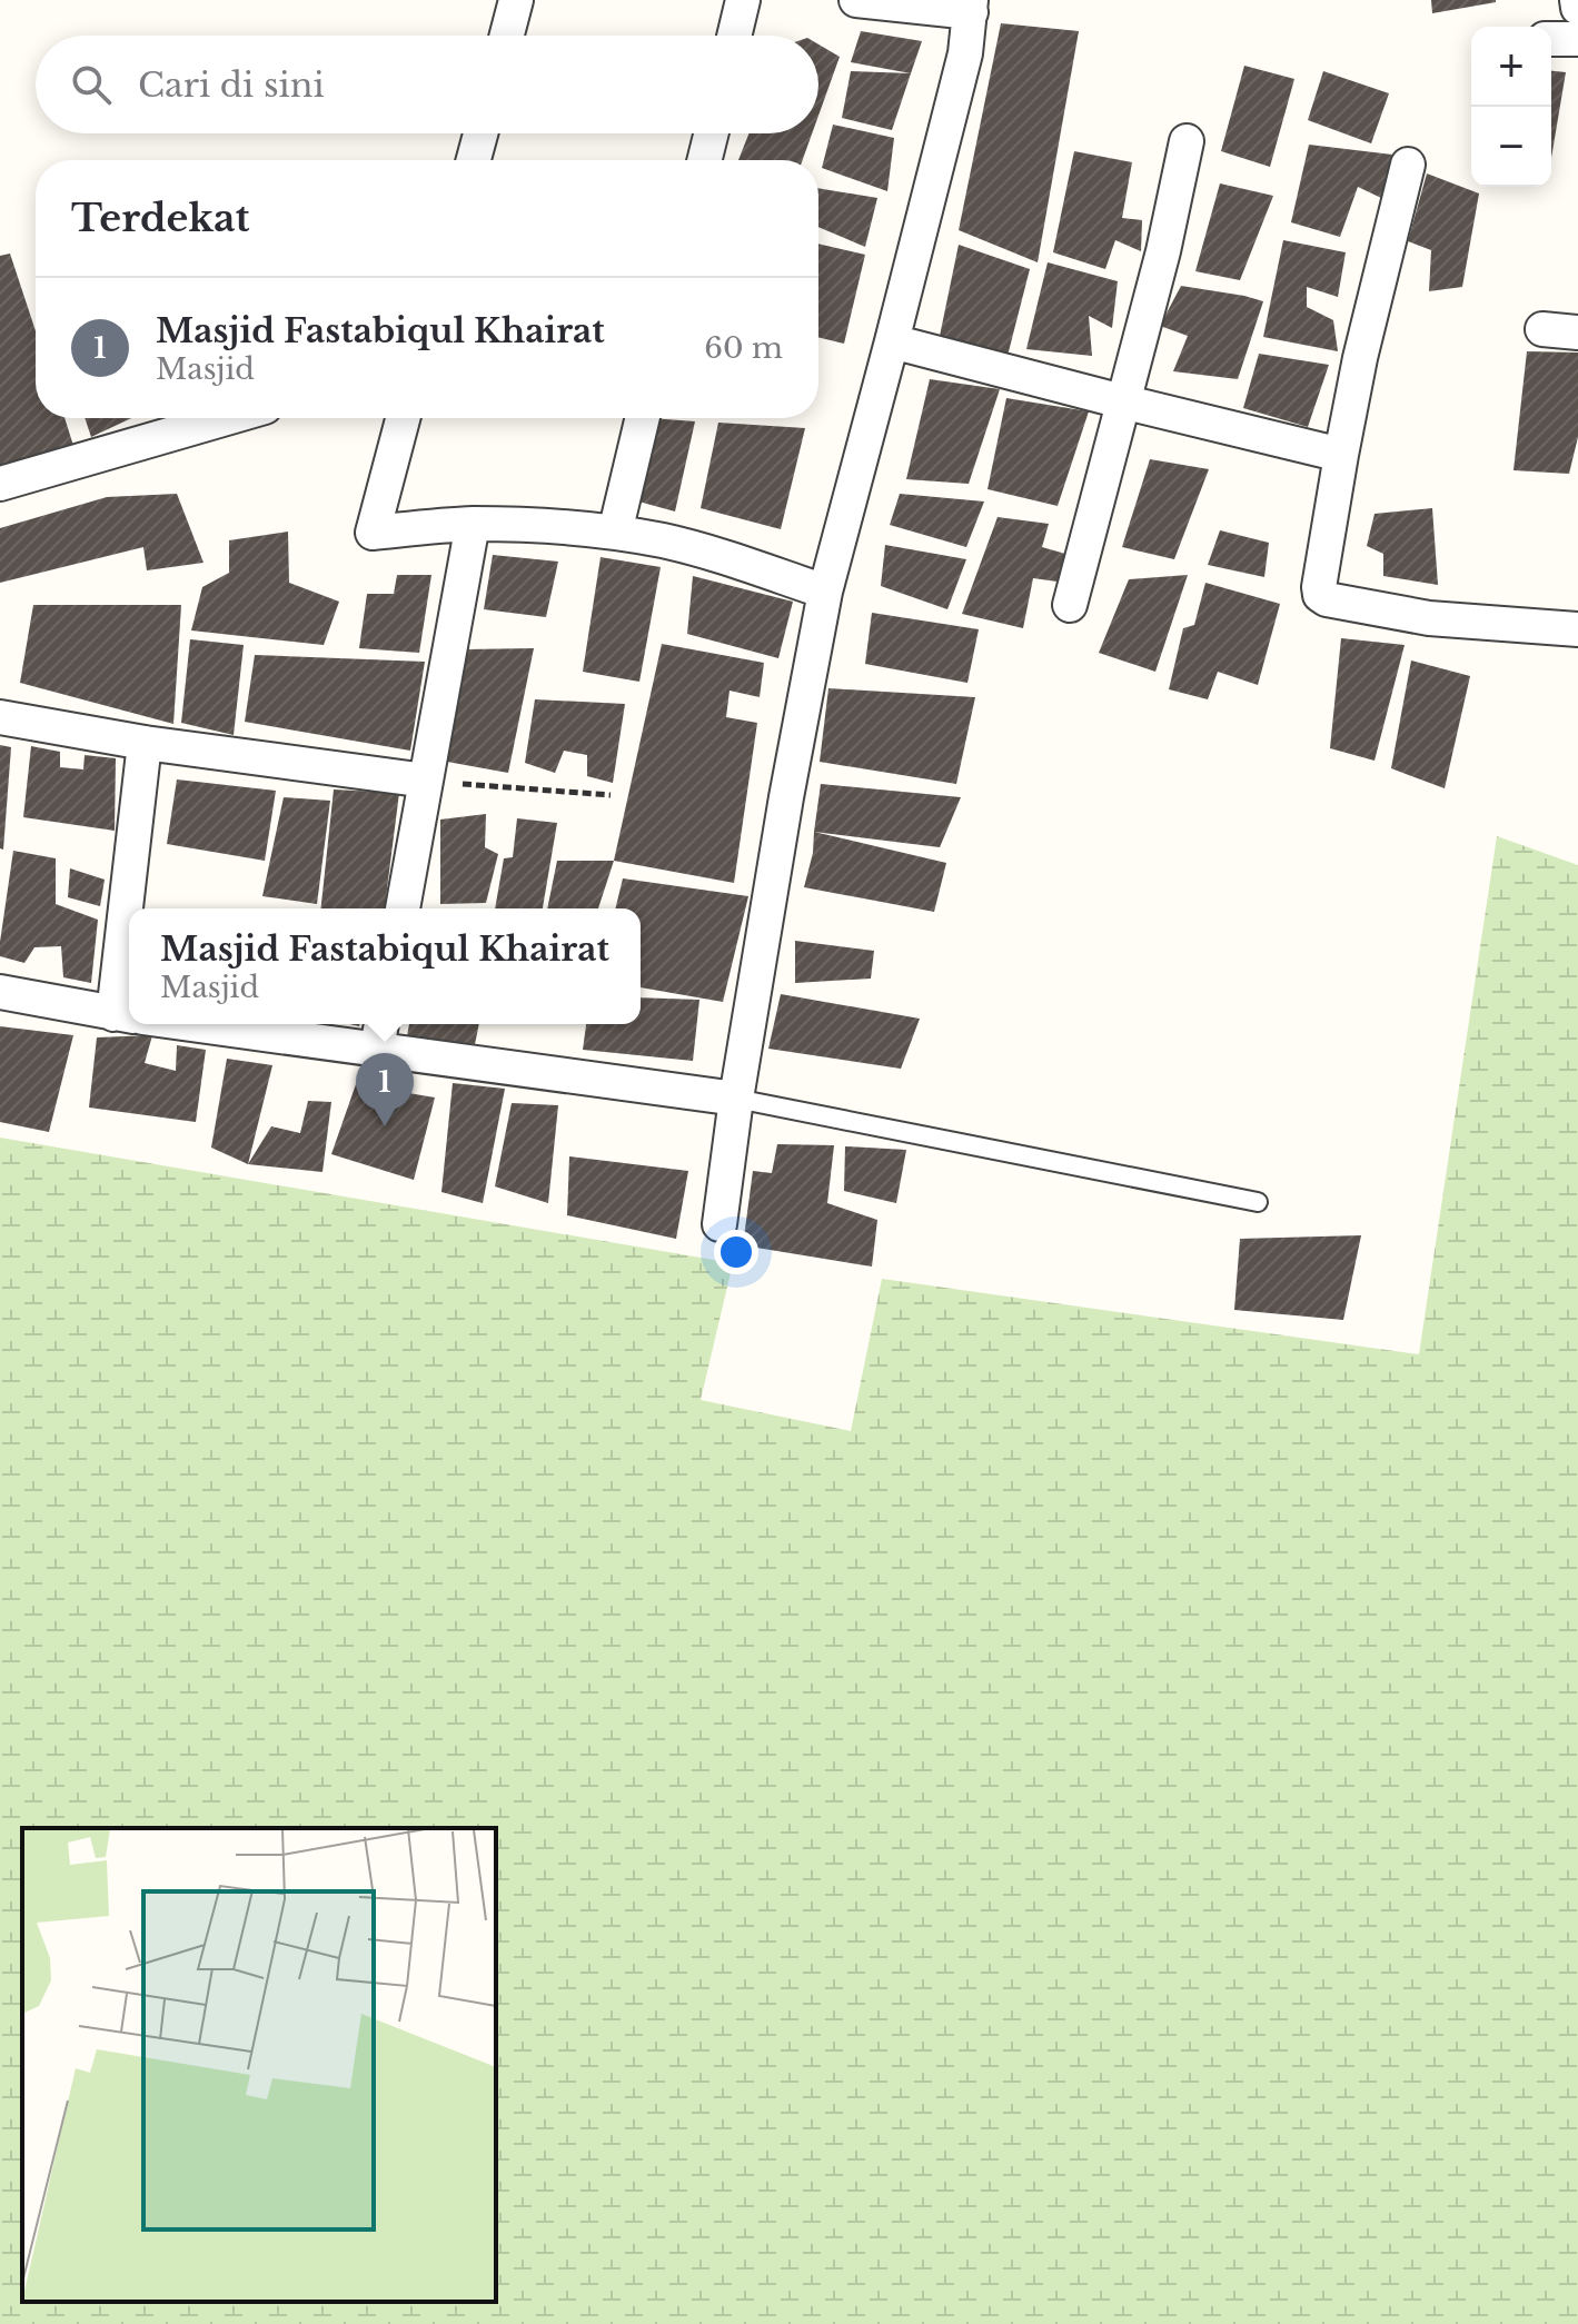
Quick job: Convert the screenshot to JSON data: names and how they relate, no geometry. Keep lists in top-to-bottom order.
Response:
{
  "page": {
    "map_buttons": ["+", "−"],
    "search": "Cari di sini",
    "heading": "Terdekat",
    "list": [
      {
        "mark": "1",
        "name": "Masjid Fastabiqul Khairat",
        "note": "Masjid",
        "value": "60 m"
      }
    ],
    "popup": ["Masjid Fastabiqul Khairat", "Masjid"],
    "pins": "1"
  }
}
